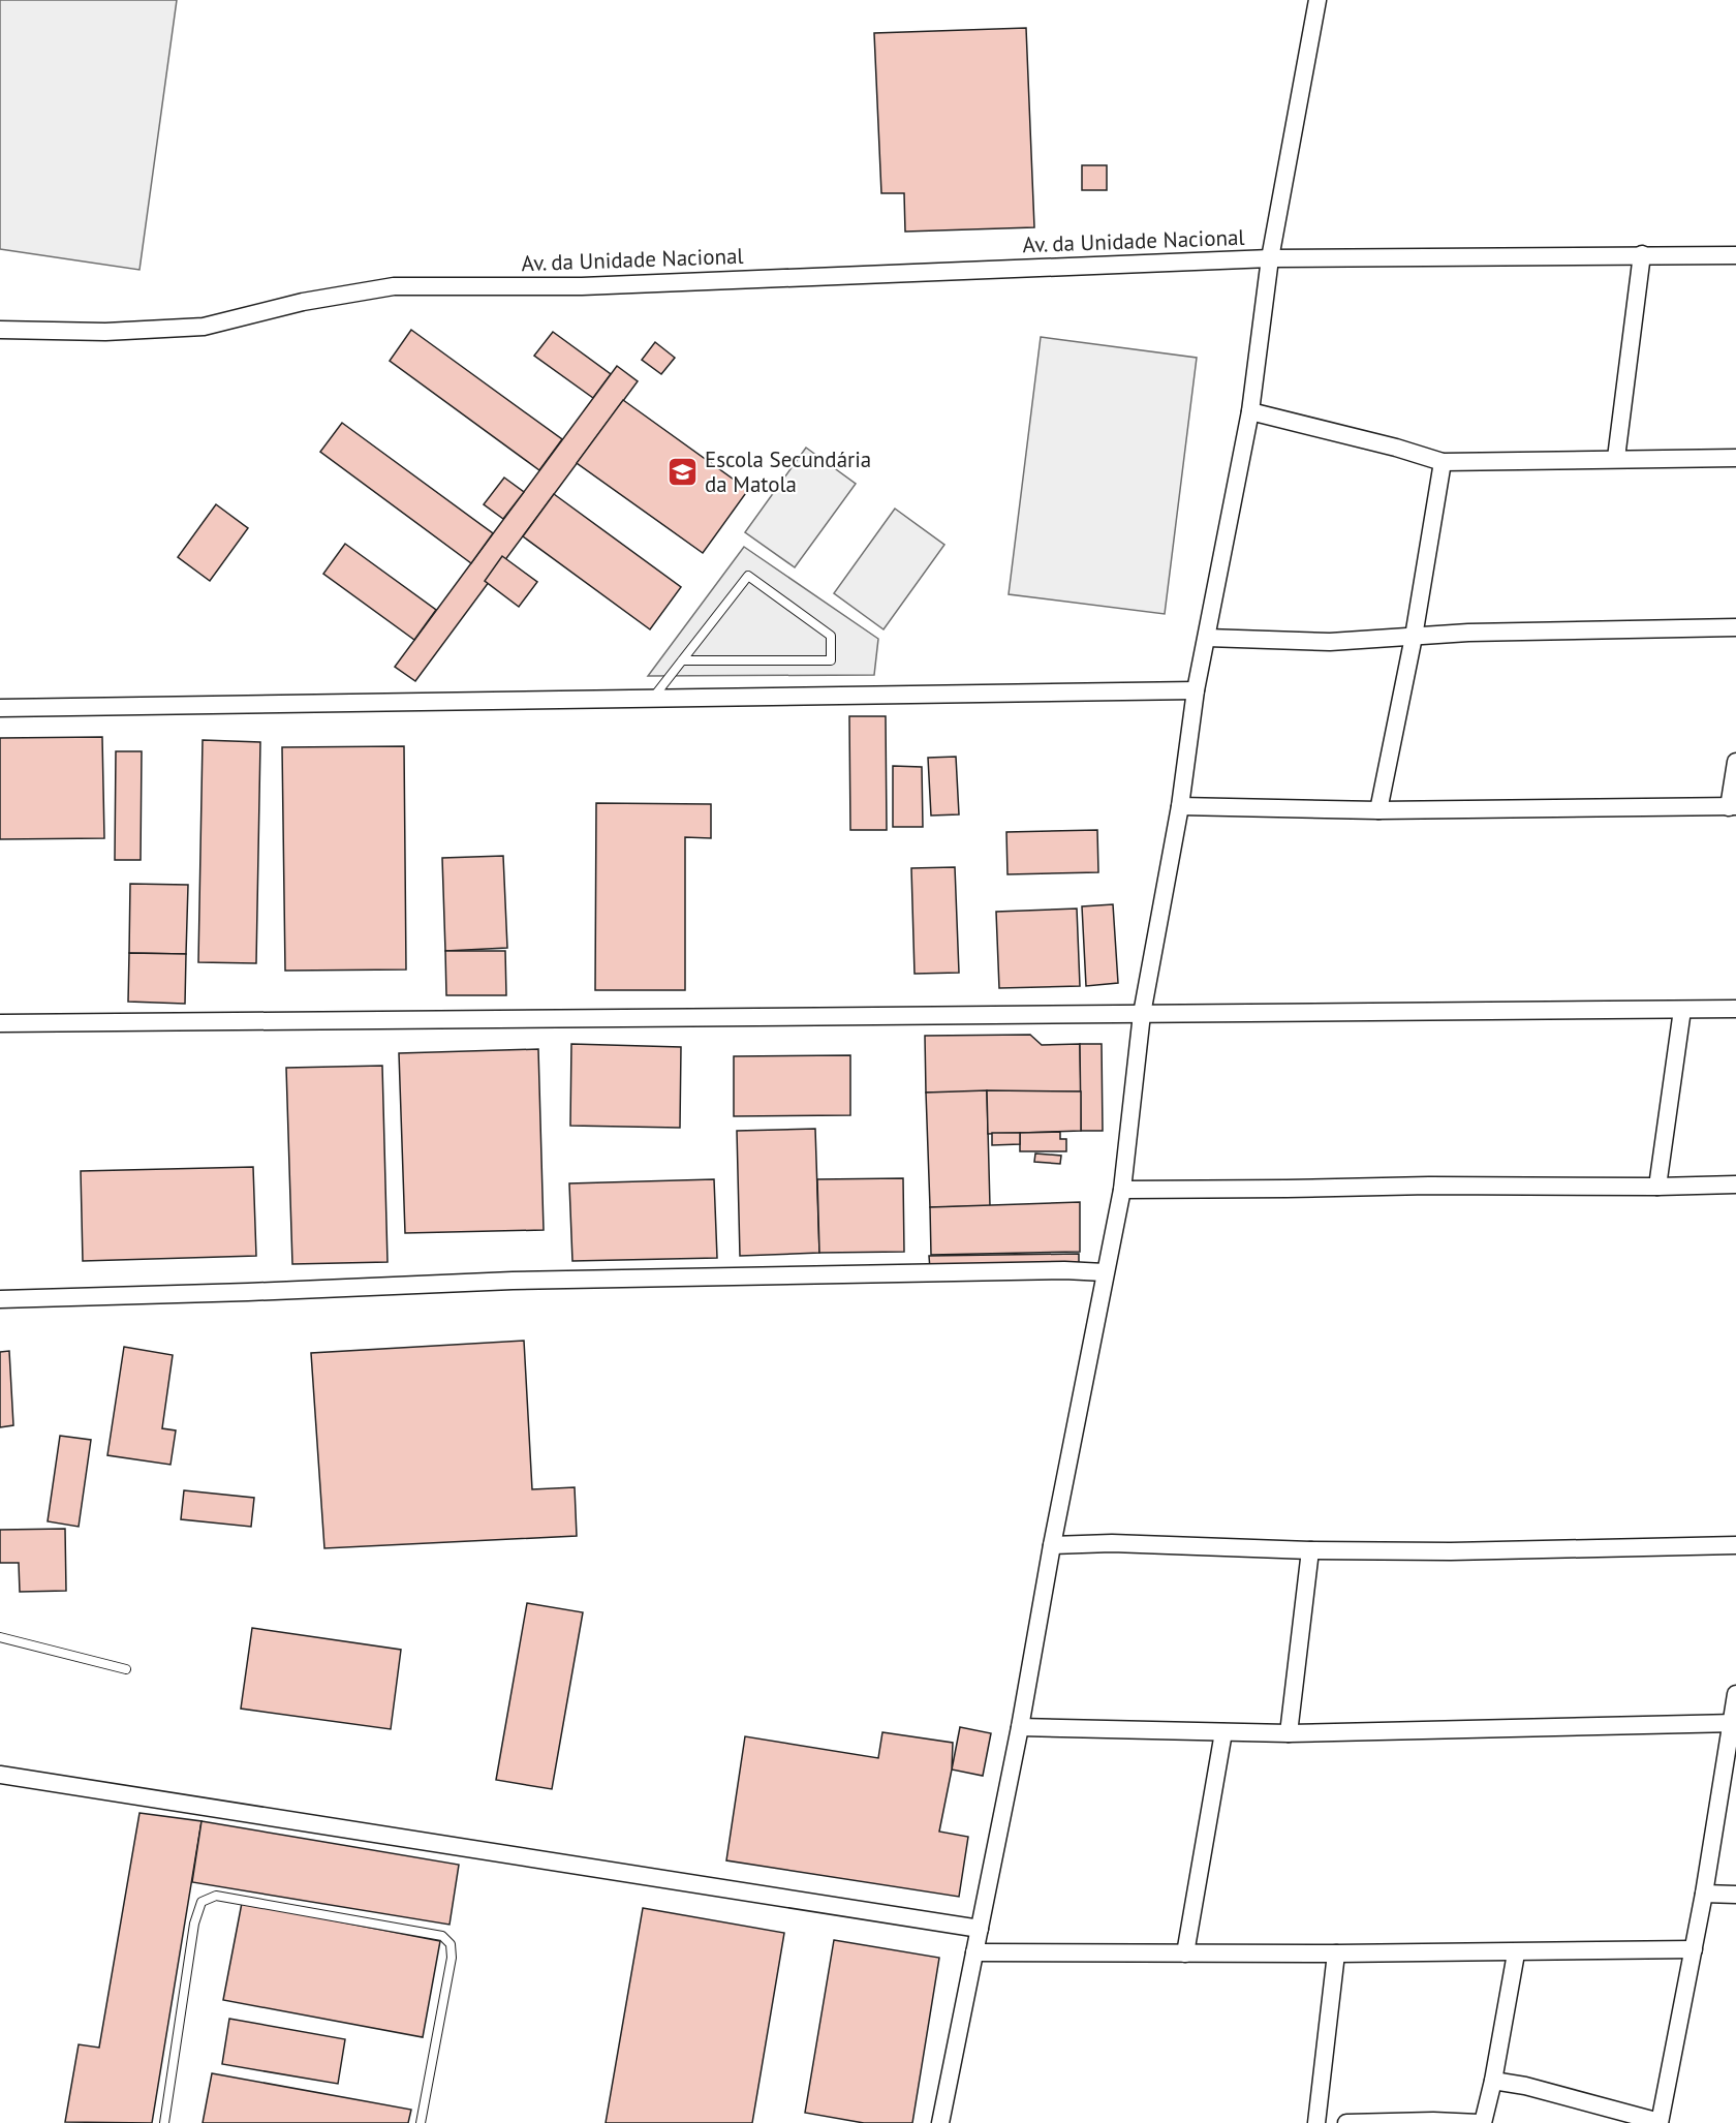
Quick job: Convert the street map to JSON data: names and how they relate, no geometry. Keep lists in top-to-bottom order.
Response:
{
  "streets": {
    "street": ["Av. da Unidade Nacional"]
  },
  "places": {
    "school or university": ["Escola Secundária da Matola"]
  }
}
